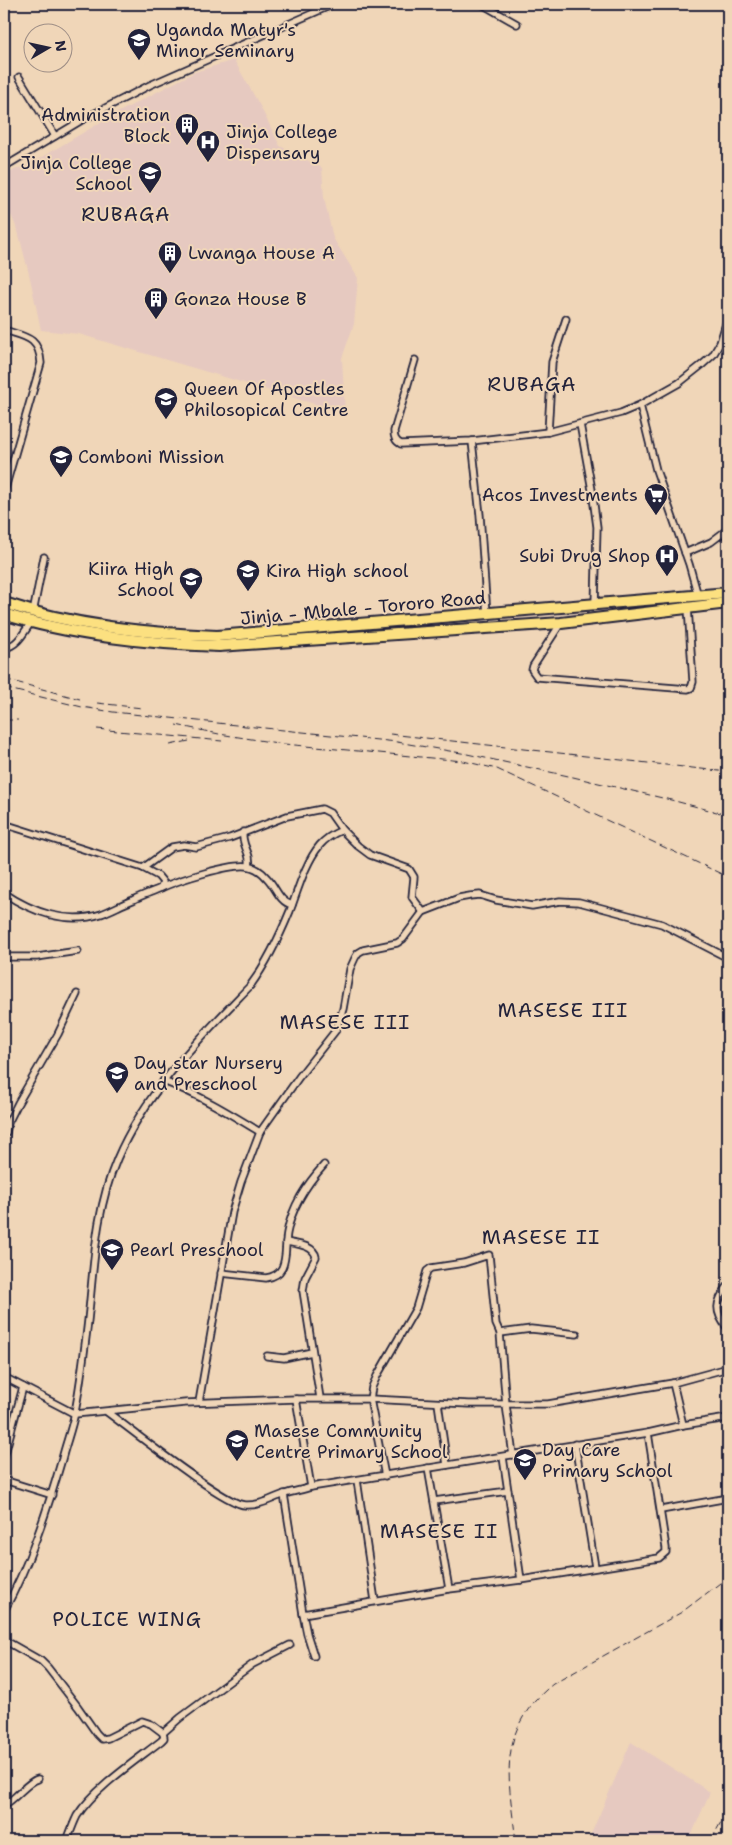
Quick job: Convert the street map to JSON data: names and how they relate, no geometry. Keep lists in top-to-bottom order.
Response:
{
  "streets": {
    "highway": ["Jinja - Mbale - Tororo Road"]
  },
  "districts": [
    "RUBAGA",
    "RUBAGA",
    "MASESE III",
    "MASESE III",
    "MASESE II",
    "MASESE II",
    "POLICE WING"
  ],
  "places": {
    "school or university": [
      "Uganda Matyr's Minor Seminary",
      "Jinja College School",
      "Queen Of Apostles Philosopical Centre",
      "Comboni Mission",
      "Kira High school",
      "Kiira High School",
      "Day star Nursery and Preschool",
      "Pearl Preschool",
      "Masese Community Centre Primary School",
      "Day Care Primary School"
    ],
    "building": ["Administration Block", "Lwanga House A", "Gonza House B"],
    "hospital": ["Jinja College Dispensary", "Subi Drug Shop"],
    "supermarket": ["Acos Investments"]
  },
  "north": "right"
}
